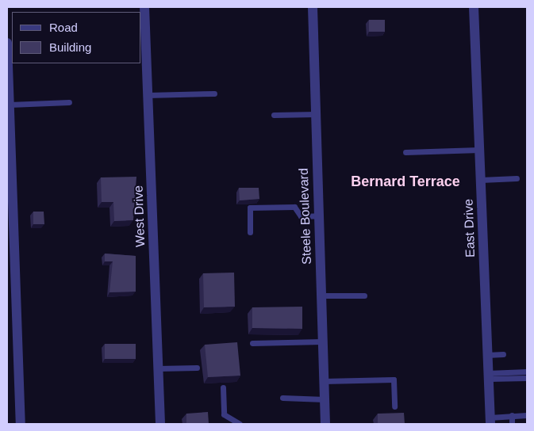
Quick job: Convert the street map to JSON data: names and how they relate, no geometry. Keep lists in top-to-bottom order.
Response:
{
  "streets": {
    "street": ["West Drive", "Steele Boulevard", "East Drive"]
  },
  "districts": ["Bernard Terrace"],
  "legend": ["Road", "Building"]
}
